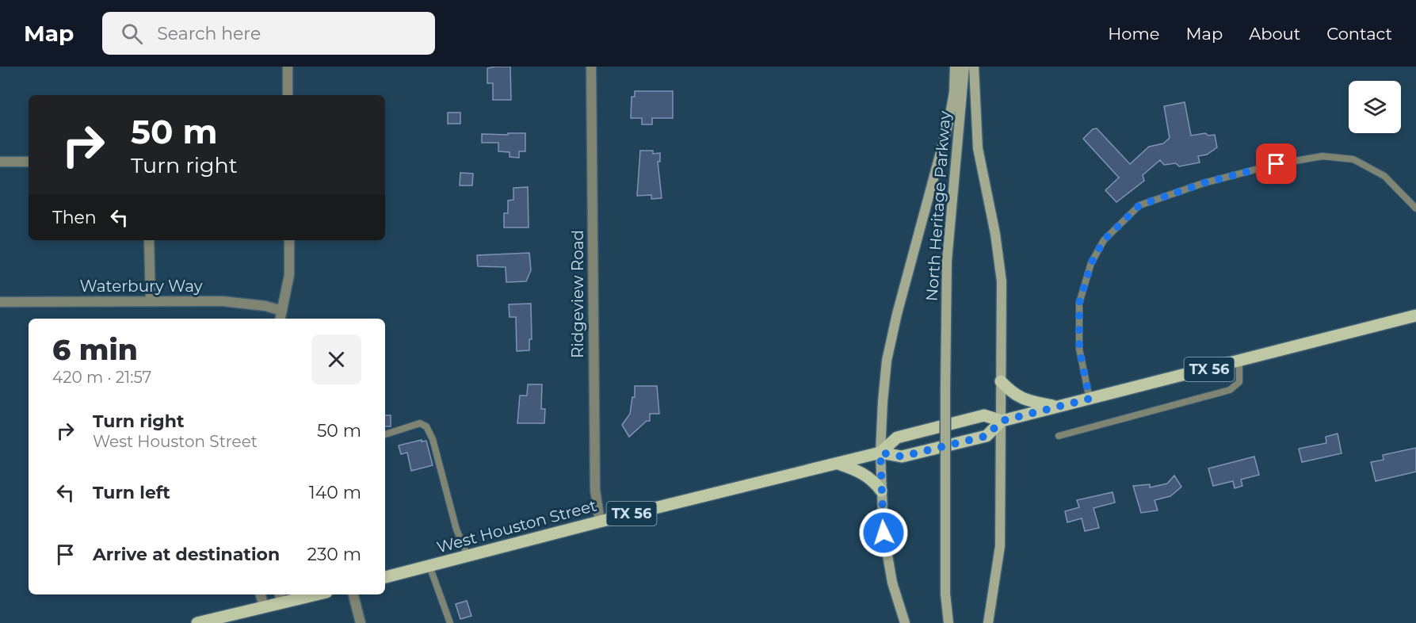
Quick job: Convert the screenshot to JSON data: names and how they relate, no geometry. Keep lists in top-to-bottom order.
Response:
{
  "streets": {
    "main road": ["North Heritage Parkway", "TX 56", "West Houston Street"],
    "street": ["Waterbury Way", "Ridgeview Road"]
  },
  "crossings": [
    ["Ridgeview Road", "West Houston Street"]
  ],
  "page": {
    "header": "Map",
    "search": "Search here",
    "nav": [
      "Home",
      "Map",
      "About",
      "Contact"
    ],
    "turn": ["50 m", "Turn right"],
    "then": "Then",
    "heading": ["6 min", "420 m · 21:57"],
    "list": [
      {
        "name": "Turn right",
        "note": "West Houston Street",
        "value": "50 m"
      },
      {
        "name": "Turn left",
        "value": "140 m"
      },
      {
        "name": "Arrive at destination",
        "value": "230 m"
      }
    ]
  }
}
